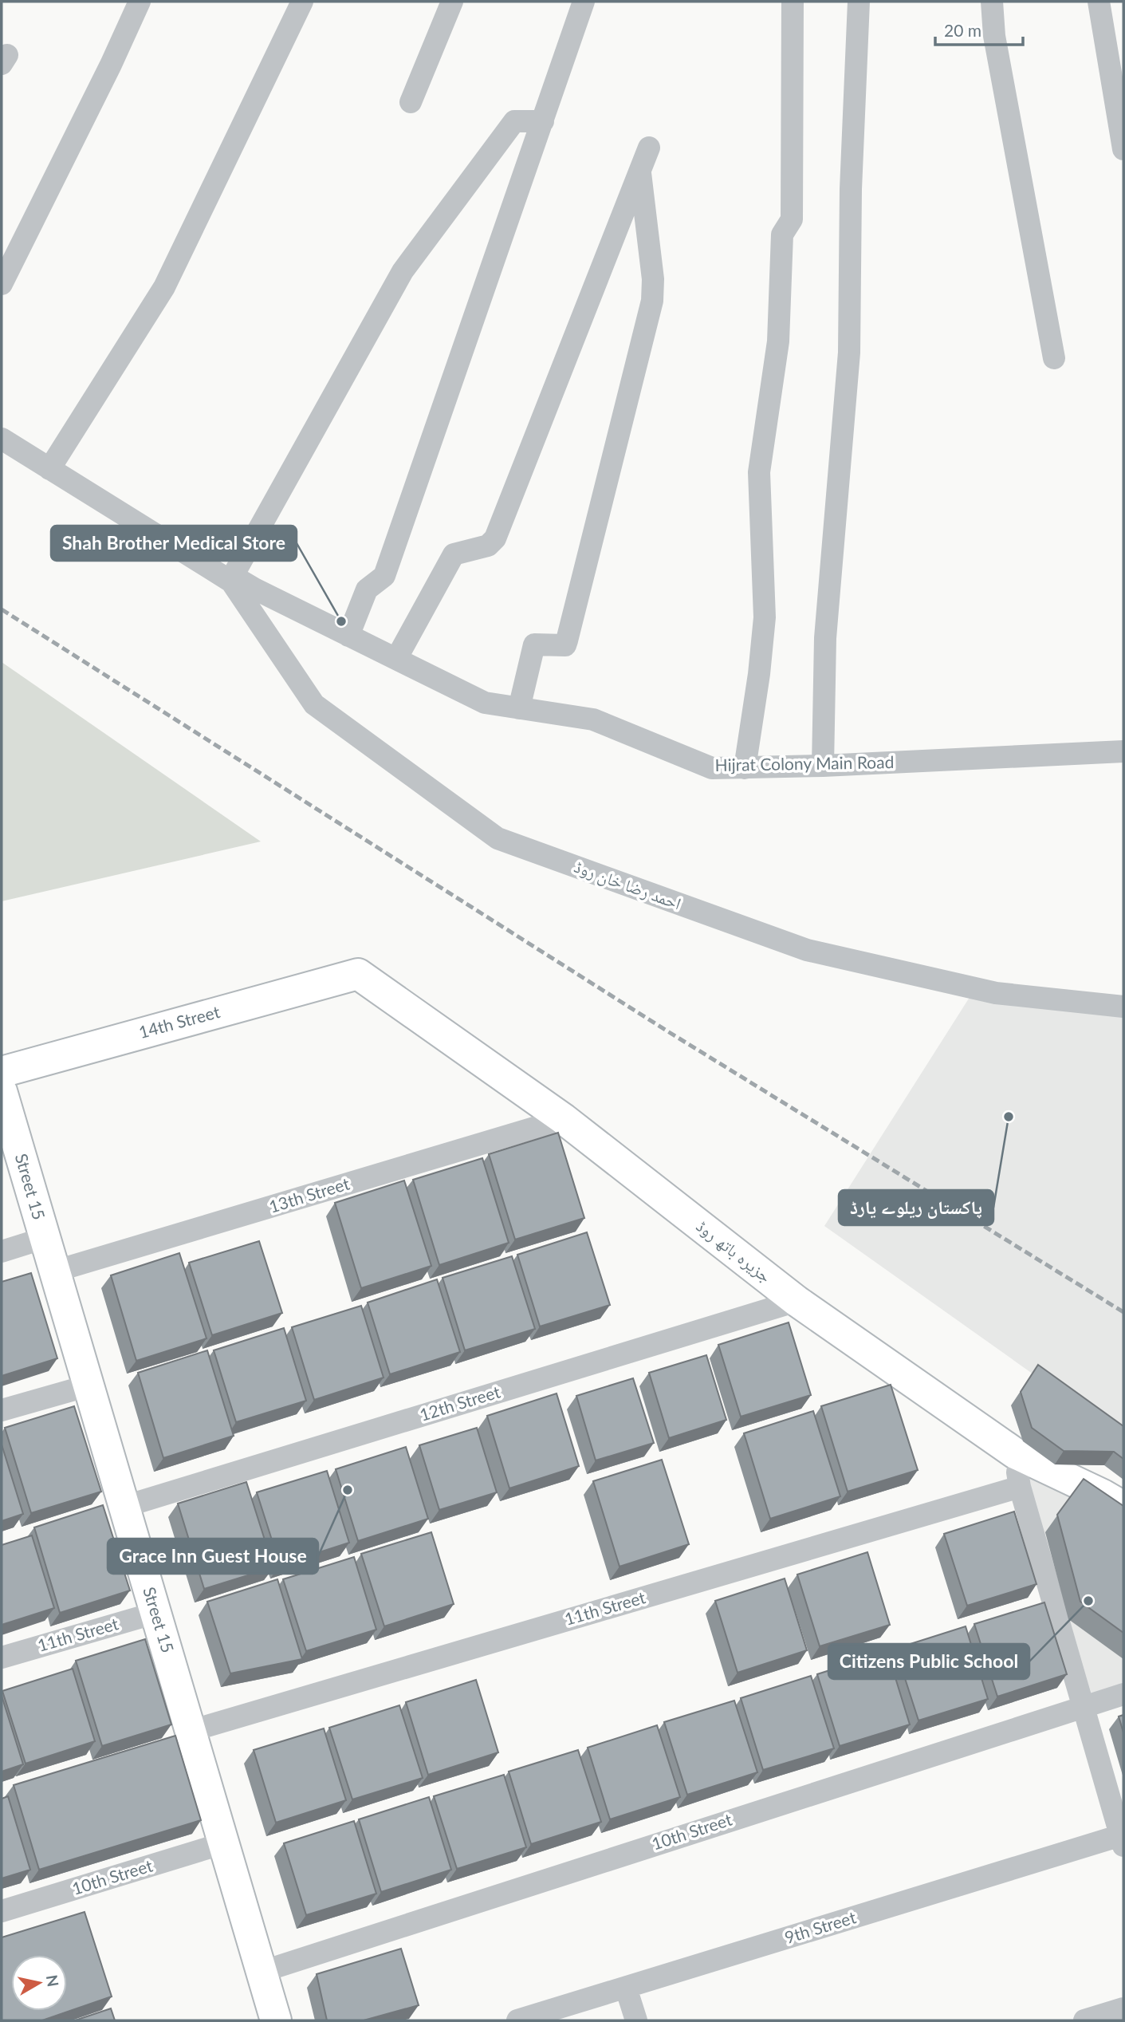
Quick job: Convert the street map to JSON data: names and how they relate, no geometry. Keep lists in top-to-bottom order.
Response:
{
  "streets": {
    "street": [
      "Hijrat Colony Main Road",
      "احمد رضا خان روڈ",
      "14th Street",
      "Street 15",
      "13th Street",
      "جزیرہ باتھ روڈ",
      "12th Street",
      "11th Street",
      "10th Street",
      "9th Street"
    ]
  },
  "crossings": [
    ["Hijrat Colony Main Road", "احمد رضا خان روڈ"],
    ["14th Street", "جزیرہ باتھ روڈ"],
    ["Street 15", "13th Street"],
    ["Street 15", "12th Street"],
    ["Street 15", "11th Street"],
    ["Street 15", "10th Street"],
    ["13th Street", "جزیرہ باتھ روڈ"],
    ["جزیرہ باتھ روڈ", "12th Street"]
  ],
  "places": [
    "Shah Brother Medical Store",
    "پاکستان ریلوے یارڈ",
    "Grace Inn Guest House",
    "Citizens Public School"
  ],
  "scale_bar": "20 m",
  "north": "right"
}
